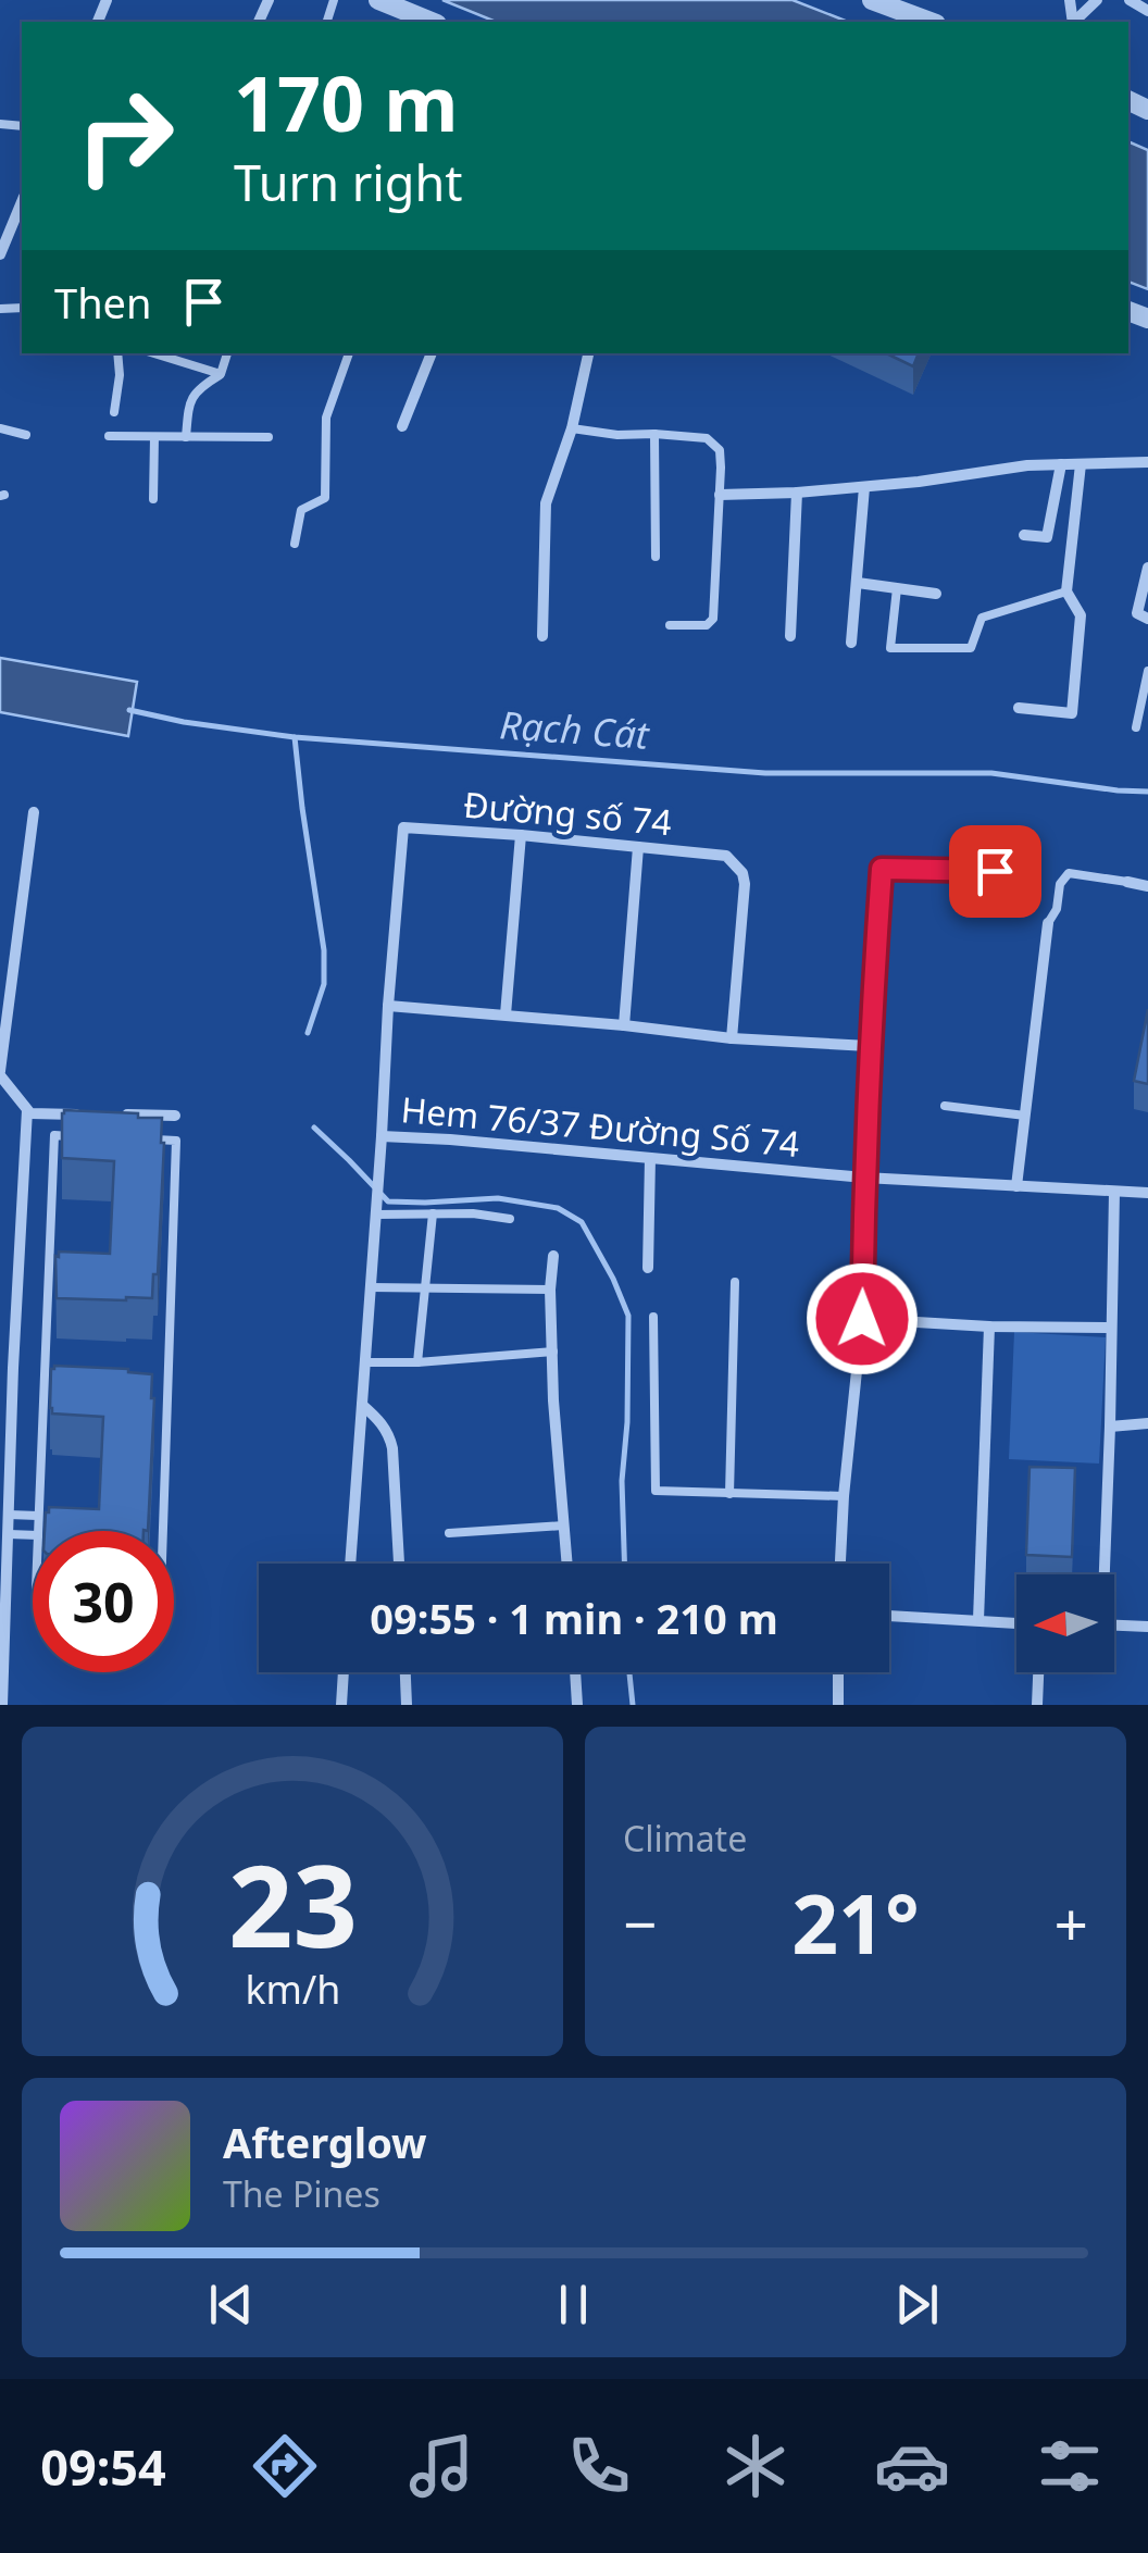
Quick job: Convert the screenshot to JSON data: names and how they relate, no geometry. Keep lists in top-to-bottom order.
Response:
{
  "streets": {
    "street": ["Đường số 74", "Hem 76/37 Đường Số 74"]
  },
  "crossings": [
    ["Đường số 74", "Hem 76/37 Đường Số 74"]
  ],
  "water": ["Rạch Cát"],
  "north": "left",
  "page": {
    "turn": ["170 m", "Turn right"],
    "then": "Then",
    "limit": "30",
    "trip": "09:55 · 1 min · 210 m",
    "tile": "Climate",
    "heat": ["−", "21°", "+"],
    "song": ["Afterglow", "The Pines"],
    "tabs": "09:54",
    "gauge": ["23", "km/h"]
  }
}
